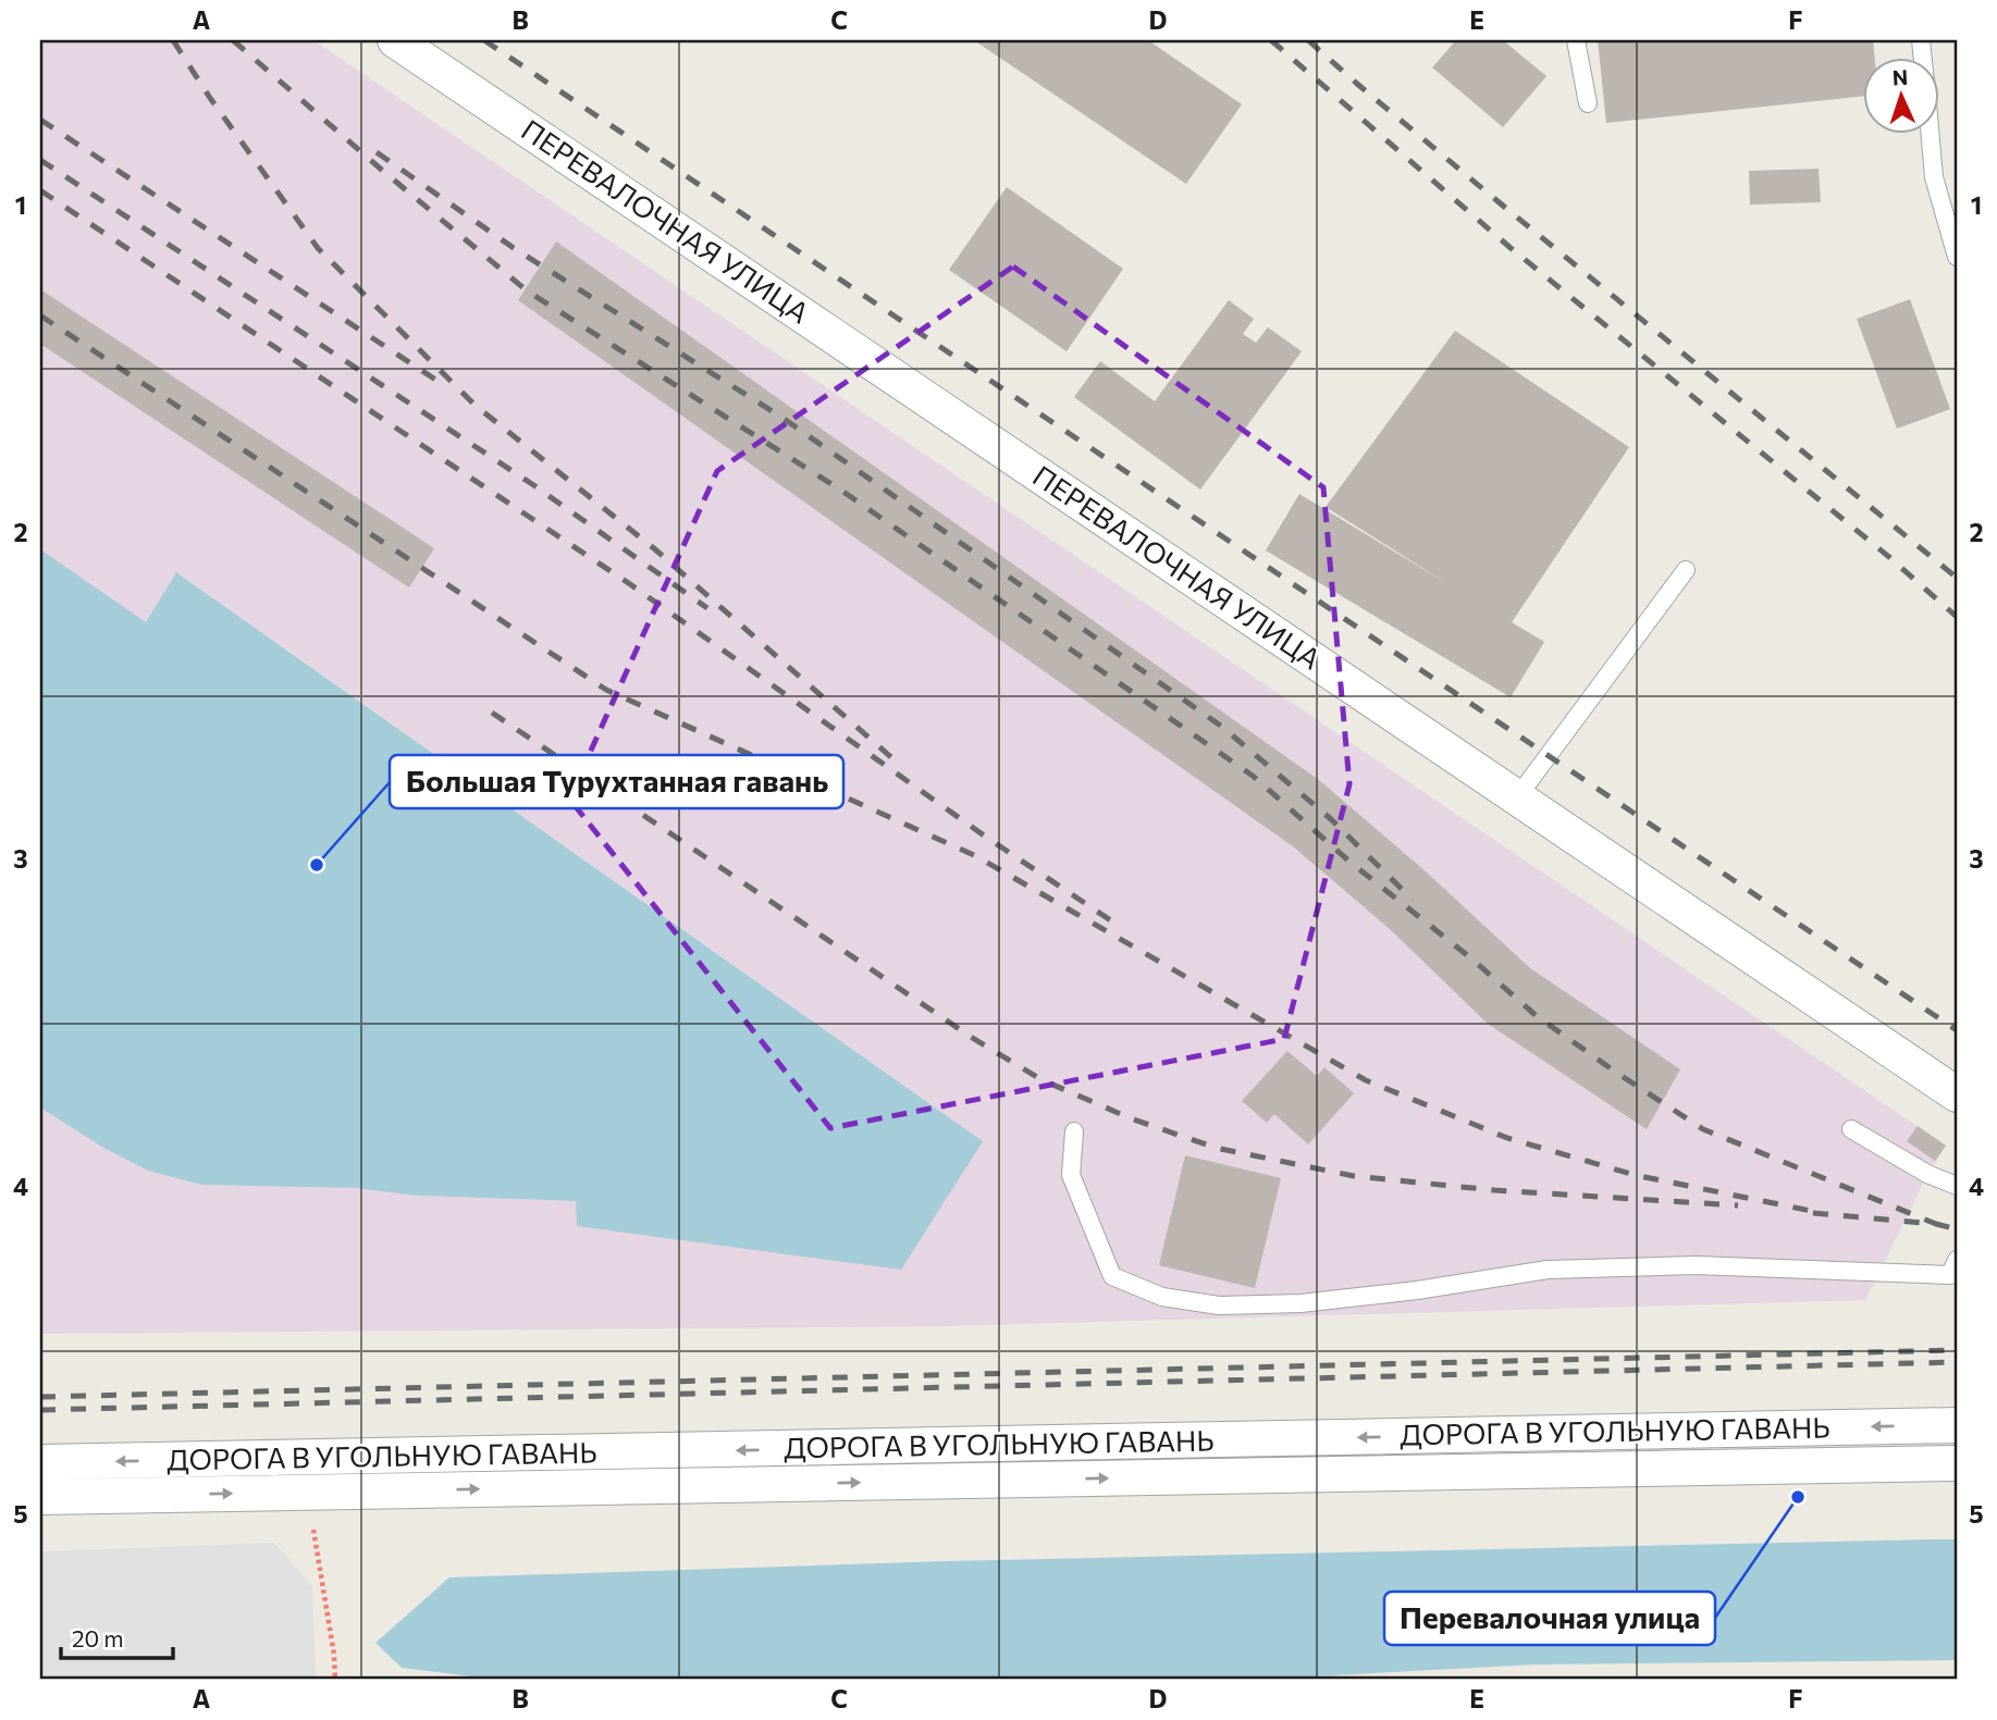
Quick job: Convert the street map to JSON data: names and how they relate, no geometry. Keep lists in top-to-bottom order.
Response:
{
  "streets": {
    "street": ["ПЕРЕВАЛОЧНАЯ УЛИЦА", "ДОРОГА В УГОЛЬНУЮ ГАВАНЬ"]
  },
  "places": ["Большая Турухтанная гавань", "Перевалочная улица"],
  "scale_bar": "20 m",
  "north": "top",
  "grid": {
    "columns": [
      "A",
      "B",
      "C",
      "D",
      "E",
      "F"
    ],
    "rows": [
      "1",
      "2",
      "3",
      "4",
      "5"
    ]
  }
}
